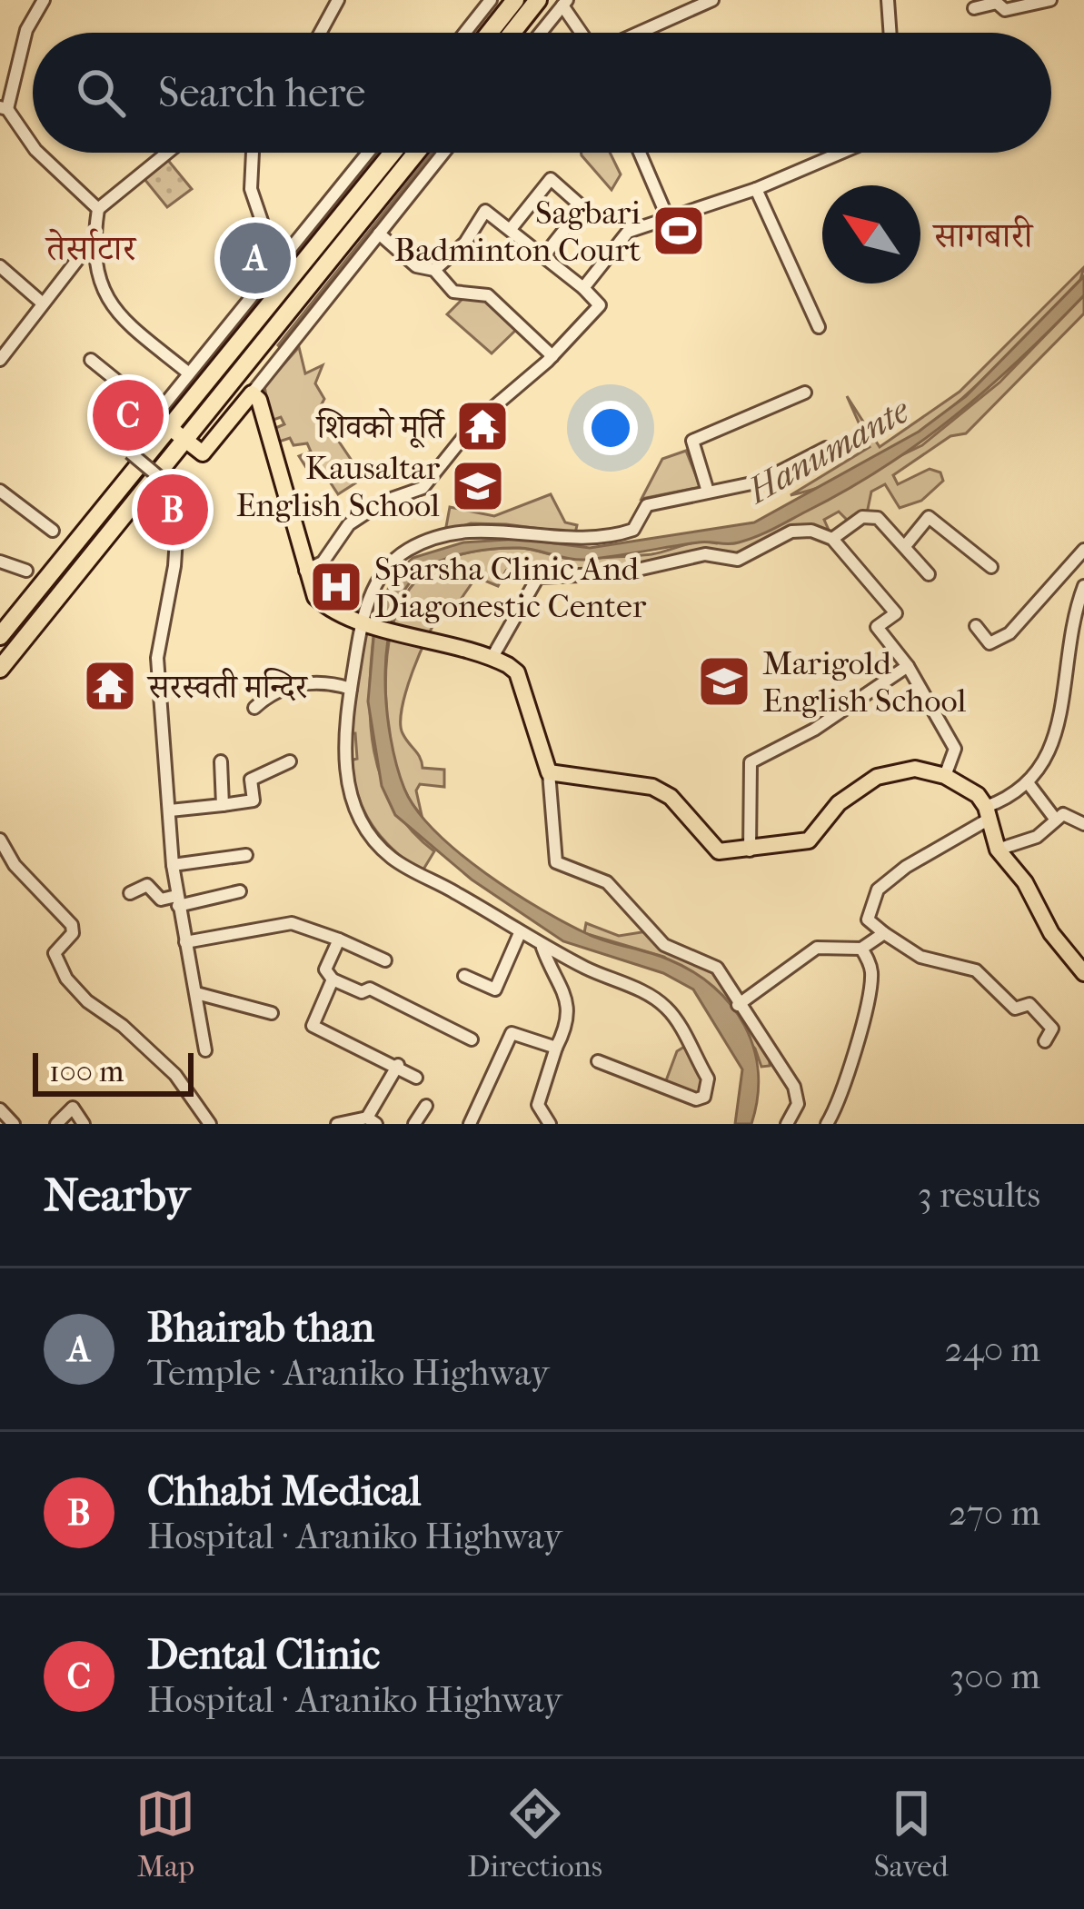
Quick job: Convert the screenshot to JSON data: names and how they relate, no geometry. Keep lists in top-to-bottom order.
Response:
{
  "districts": ["सागबारी", "तेर्साटार"],
  "water": ["Hanumante"],
  "places": {
    "sports": ["Sagbari Badminton Court"],
    "temple": ["शिवको मूर्ति", "सरस्वती मन्दिर"],
    "school or university": ["Kausaltar English School", "Marigold English School"],
    "hospital": ["Sparsha Clinic And Diagonestic Center"]
  },
  "scale_bar": "100 m",
  "north": "top left",
  "page": {
    "search": "Search here",
    "pins": ["A", "C", "B"],
    "scale": "100 m",
    "heading": ["Nearby", "3 results"],
    "list": [
      {
        "mark": "A",
        "name": "Bhairab than",
        "note": "Temple · Araniko Highway",
        "value": "240 m"
      },
      {
        "mark": "B",
        "name": "Chhabi Medical",
        "note": "Hospital · Araniko Highway",
        "value": "270 m"
      },
      {
        "mark": "C",
        "name": "Dental Clinic",
        "note": "Hospital · Araniko Highway",
        "value": "300 m"
      }
    ],
    "nav": ["Map", "Directions", "Saved"]
  }
}
